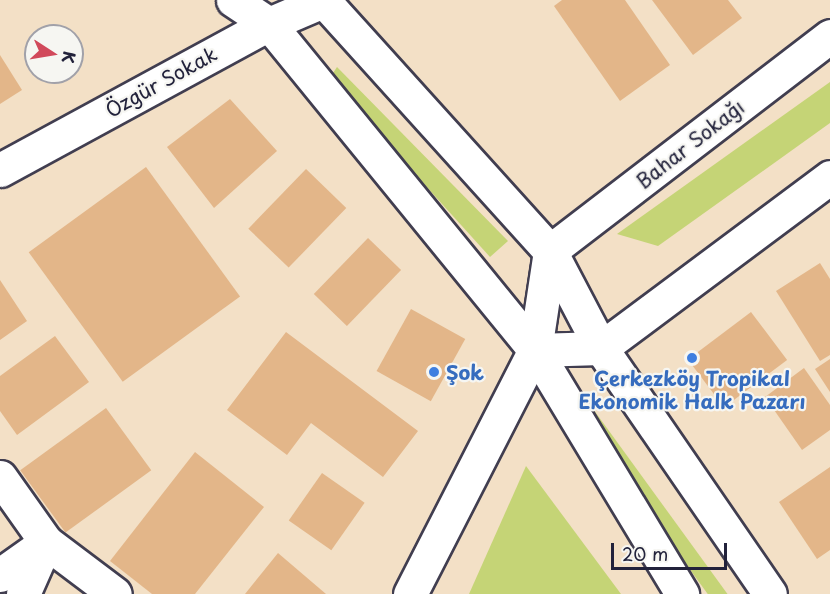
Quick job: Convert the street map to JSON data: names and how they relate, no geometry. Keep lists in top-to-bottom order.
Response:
{
  "streets": {
    "street": ["Özgür Sokak", "Bahar Sokağı"]
  },
  "places": ["Çerkezköy Tropikal Ekonomik Halk Pazarı", "Şok"],
  "scale_bar": "20 m",
  "north": "right"
}
